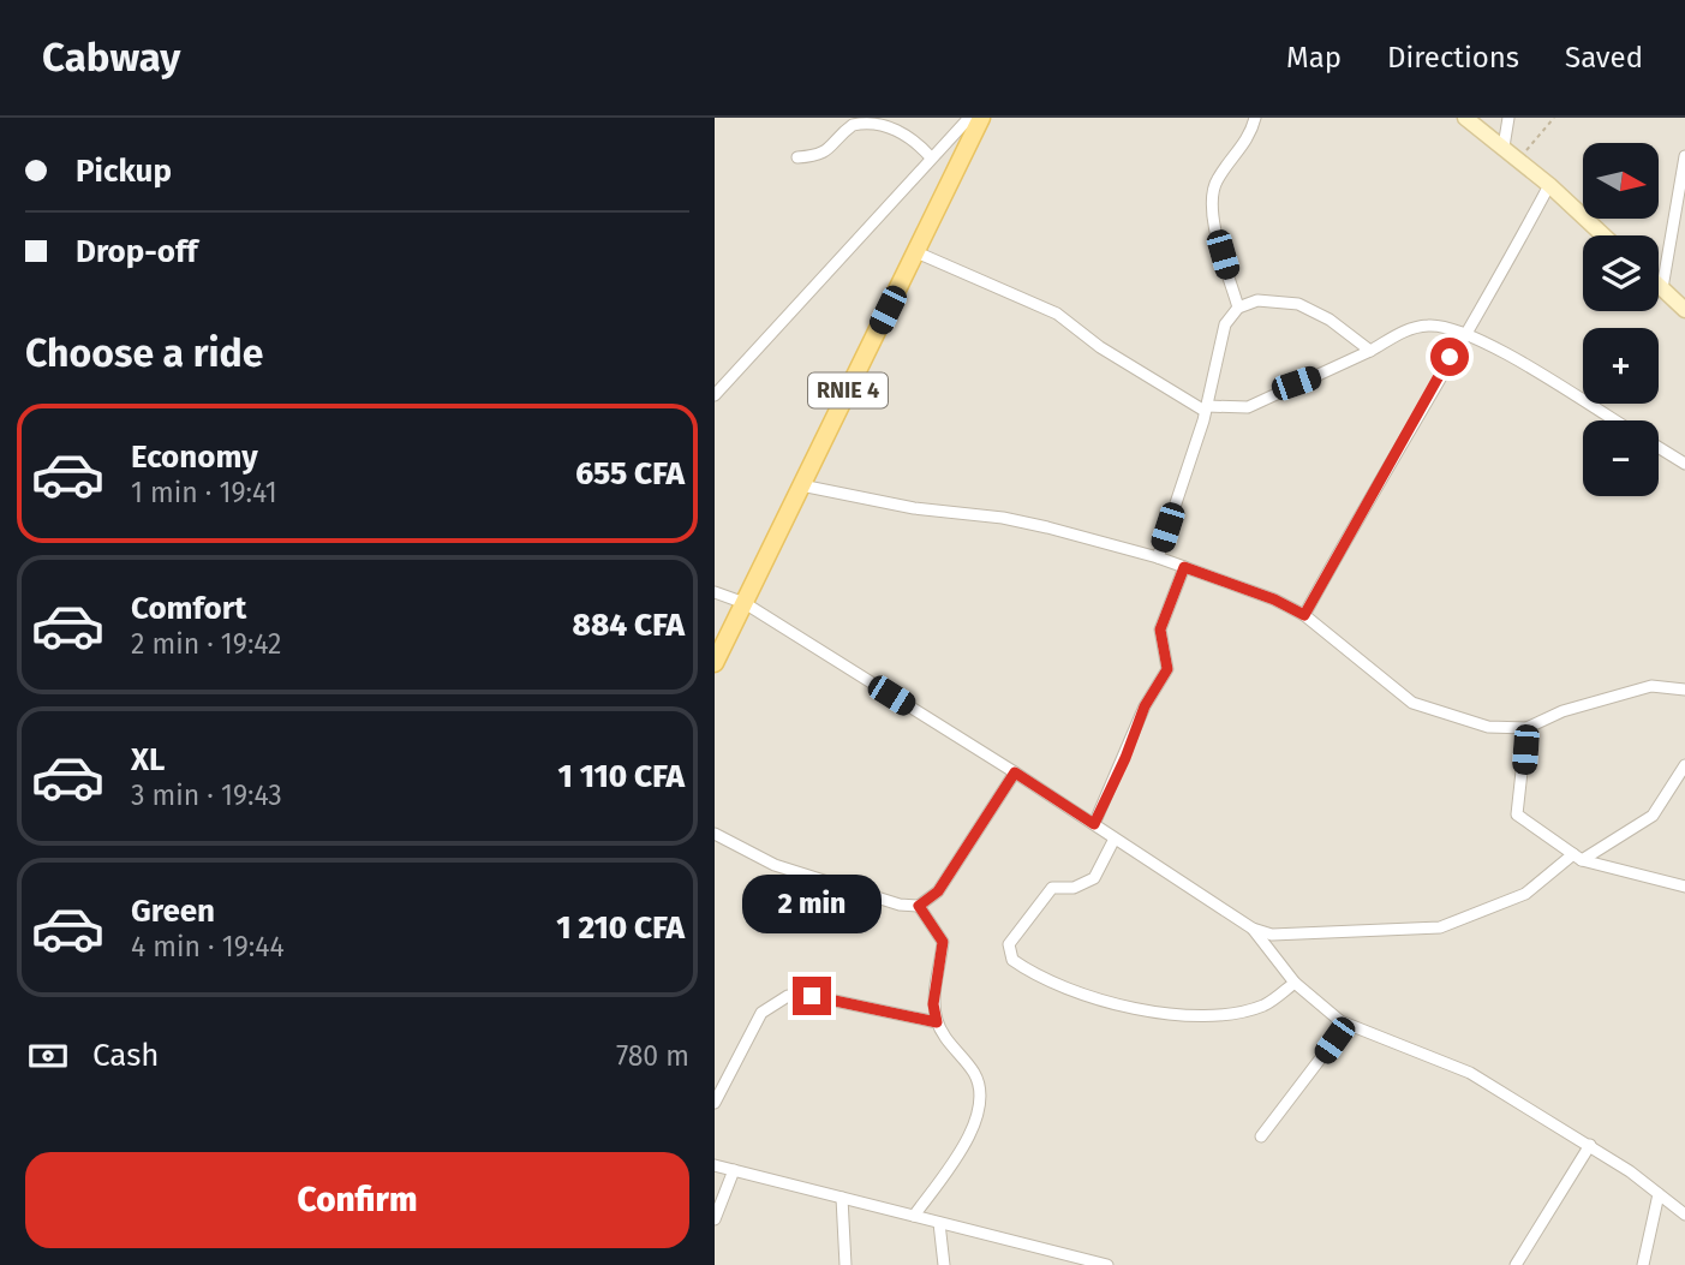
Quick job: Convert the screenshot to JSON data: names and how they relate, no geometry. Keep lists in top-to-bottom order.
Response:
{
  "streets": {
    "main road": ["RNIE 4"]
  },
  "north": "right",
  "page": {
    "header": "Cabway",
    "nav": ["Map", "Directions", "Saved"],
    "banner": ["Pickup", "Drop-off"],
    "map_buttons": ["+", "−"],
    "heading": "Choose a ride",
    "list": [
      {
        "name": "Economy",
        "note": "1 min · 19:41",
        "value": "655 CFA"
      },
      {
        "name": "Comfort",
        "note": "2 min · 19:42",
        "value": "884 CFA"
      },
      {
        "name": "XL",
        "note": "3 min · 19:43",
        "value": "1 110 CFA"
      },
      {
        "name": "Green",
        "note": "4 min · 19:44",
        "value": "1 210 CFA"
      }
    ],
    "bubble": "2 min",
    "pay": ["Cash", "780 m"],
    "buttons": "Confirm"
  }
}
